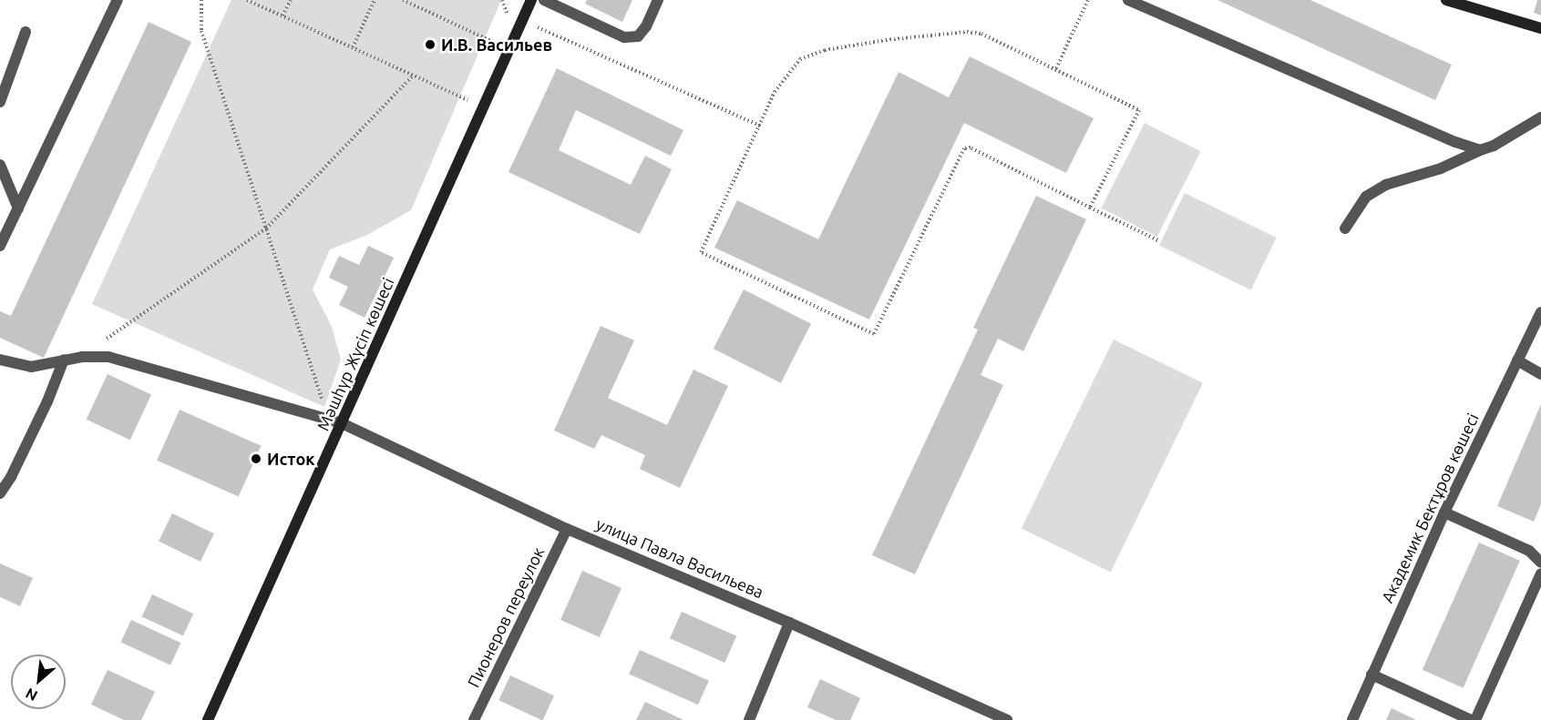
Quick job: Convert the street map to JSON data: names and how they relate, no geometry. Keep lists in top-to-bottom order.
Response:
{
  "streets": {
    "street": [
      "Мәшһүр Жүсіп көшесі",
      "Академик Бектұров көшесі",
      "улица Павла Васильева",
      "Пионеров переулок"
    ]
  },
  "crossings": [
    ["Мәшһүр Жүсіп көшесі", "улица Павла Васильева"],
    ["улица Павла Васильева", "Пионеров переулок"]
  ],
  "places": ["И.В. Васильев", "Исток"],
  "north": "bottom left"
}
